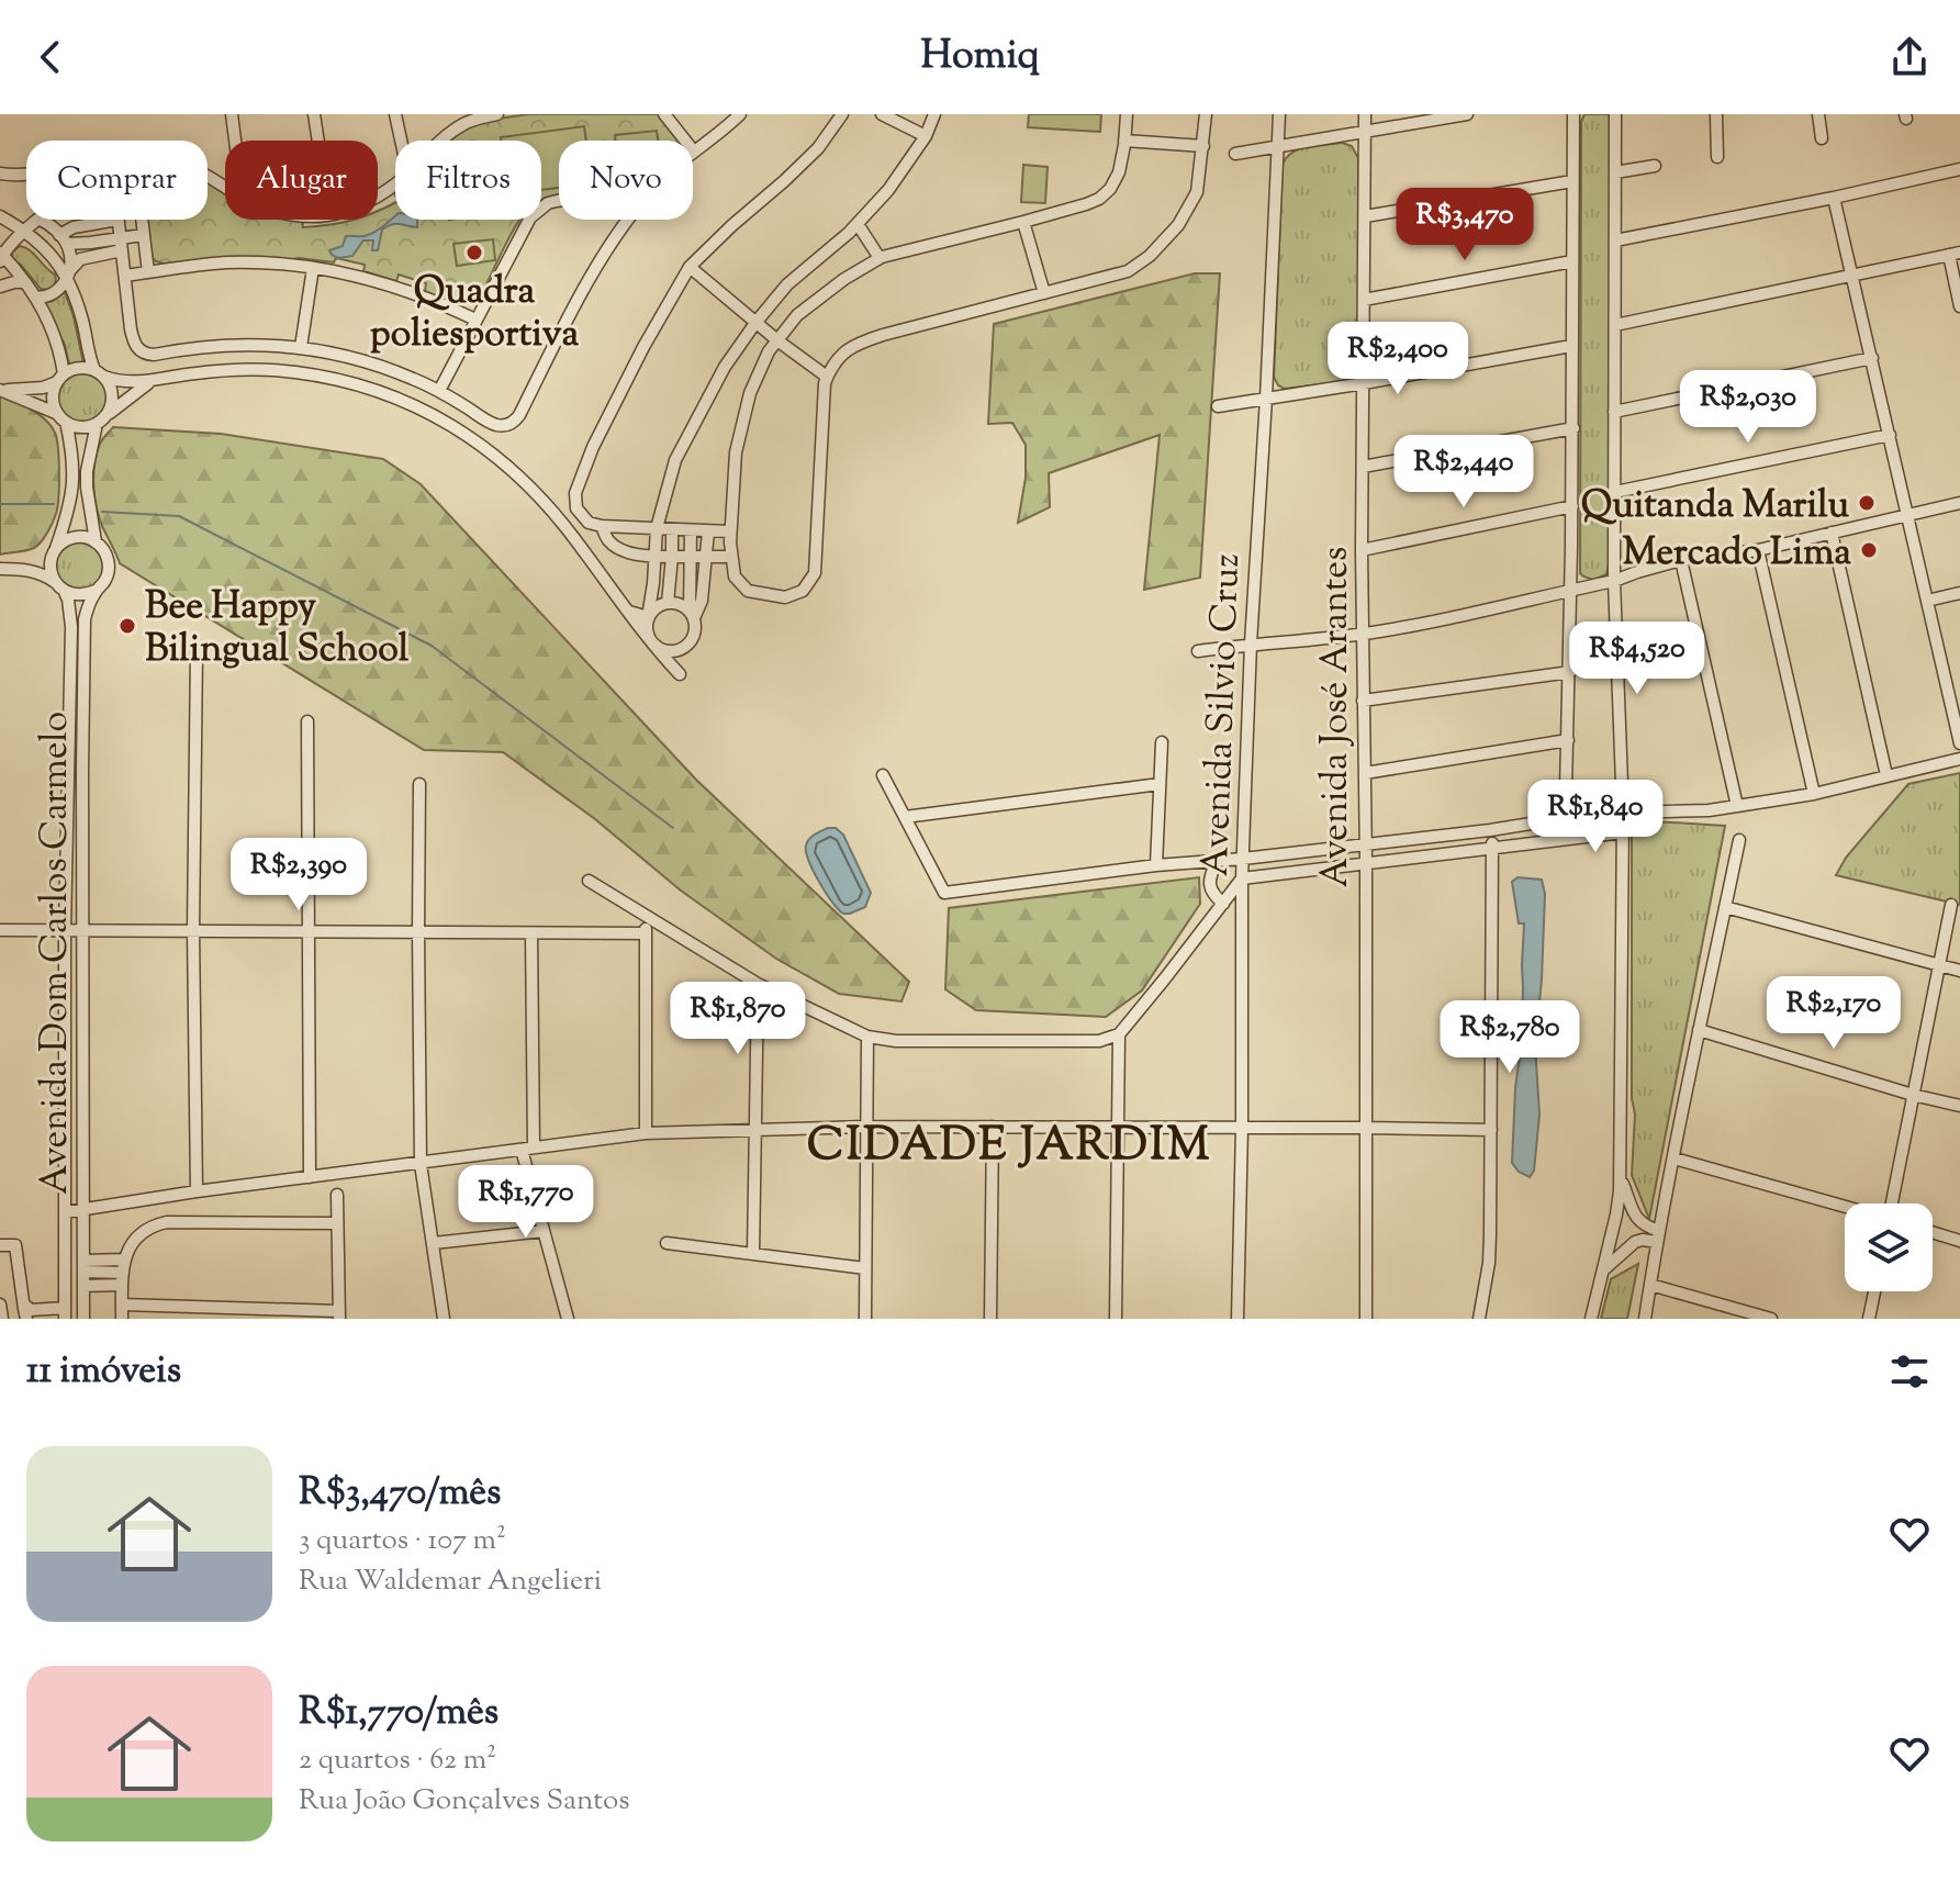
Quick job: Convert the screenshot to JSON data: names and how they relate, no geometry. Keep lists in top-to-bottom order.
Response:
{
  "streets": {
    "street": ["Avenida Silvio Cruz", "Avenida José Arantes", "Avenida Dom Carlos Carmelo"]
  },
  "districts": ["CIDADE JARDIM"],
  "places": [
    "Quadra poliesportiva",
    "Quitanda Marilu",
    "Mercado Lima",
    "Bee Happy Bilingual School"
  ],
  "page": {
    "header": "Homiq",
    "chip": [
      "Comprar",
      "Alugar",
      "Filtros",
      "Novo"
    ],
    "price": [
      "R$3,470",
      "R$2,400",
      "R$2,030",
      "R$2,440",
      "R$4,520",
      "R$1,840",
      "R$2,390",
      "R$2,170",
      "R$1,870",
      "R$2,780",
      "R$1,770"
    ],
    "heading": "11 imóveis",
    "list": [
      {
        "name": "R$3,470/mês",
        "note": "3 quartos · 107 m² · Rua Waldemar Angelieri"
      },
      {
        "name": "R$1,770/mês",
        "note": "2 quartos · 62 m² · Rua João Gonçalves Santos"
      }
    ]
  }
}
